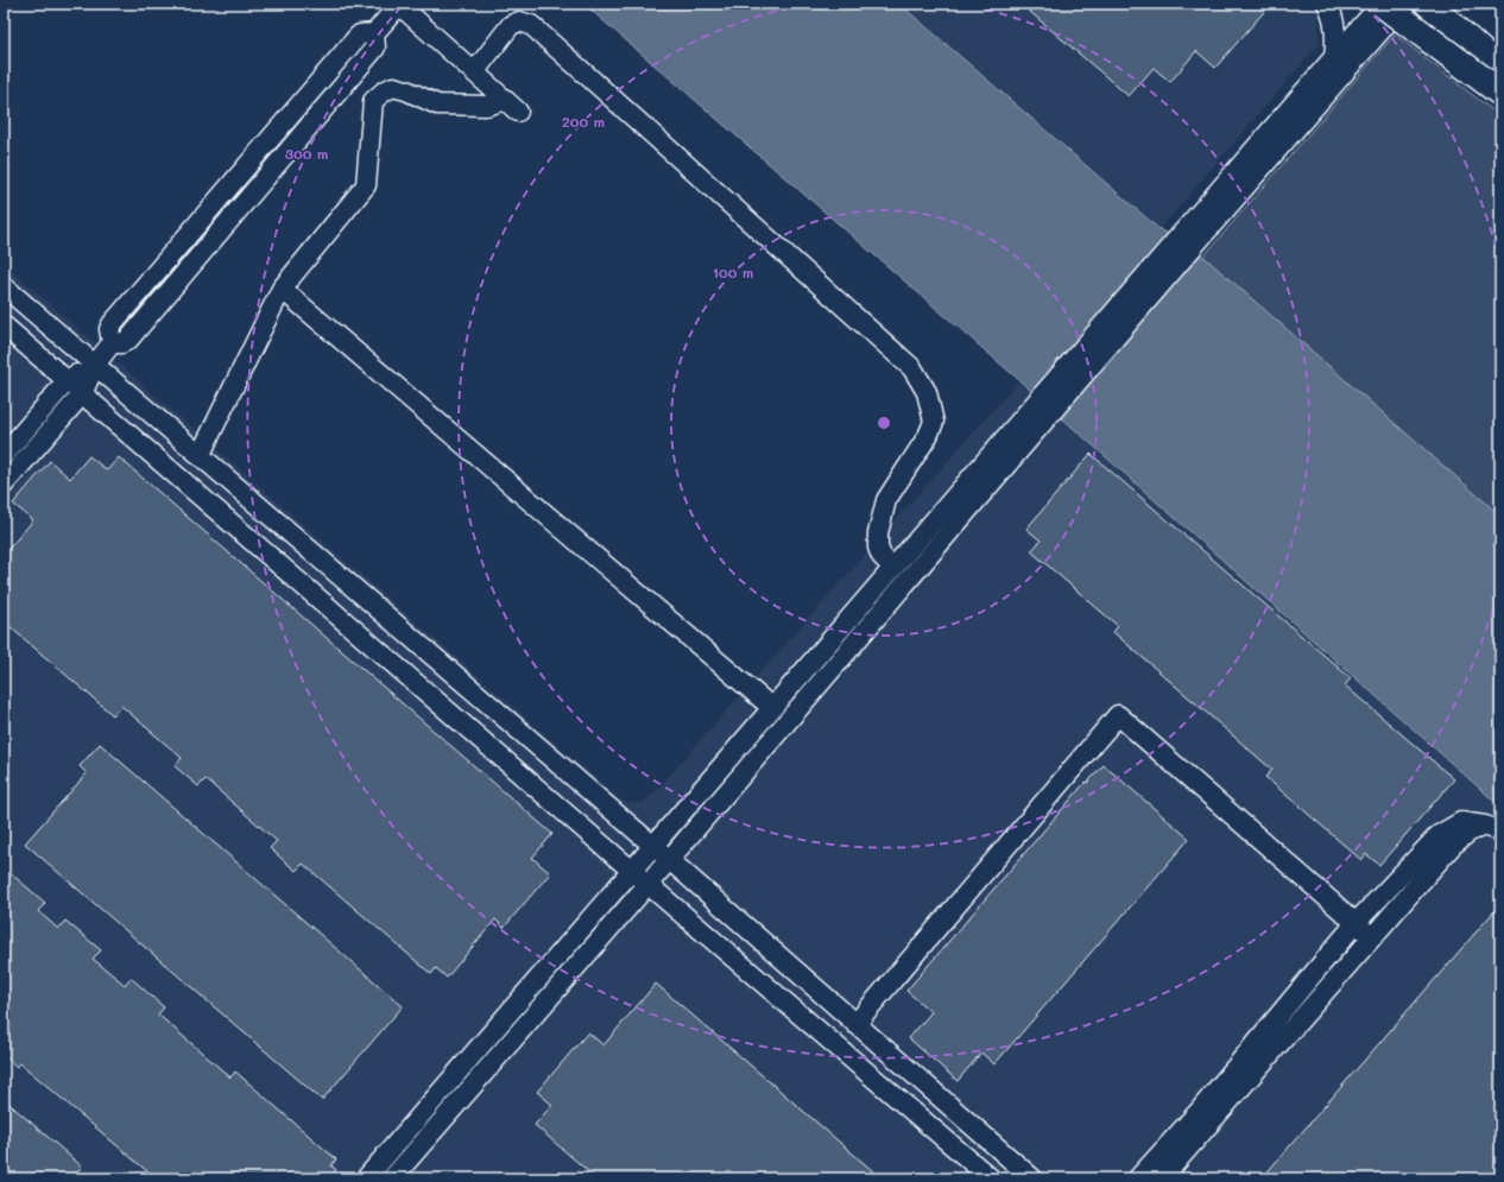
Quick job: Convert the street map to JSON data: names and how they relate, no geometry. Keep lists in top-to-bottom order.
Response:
{
  "rings": ["200 m", "300 m", "100 m"]
}
